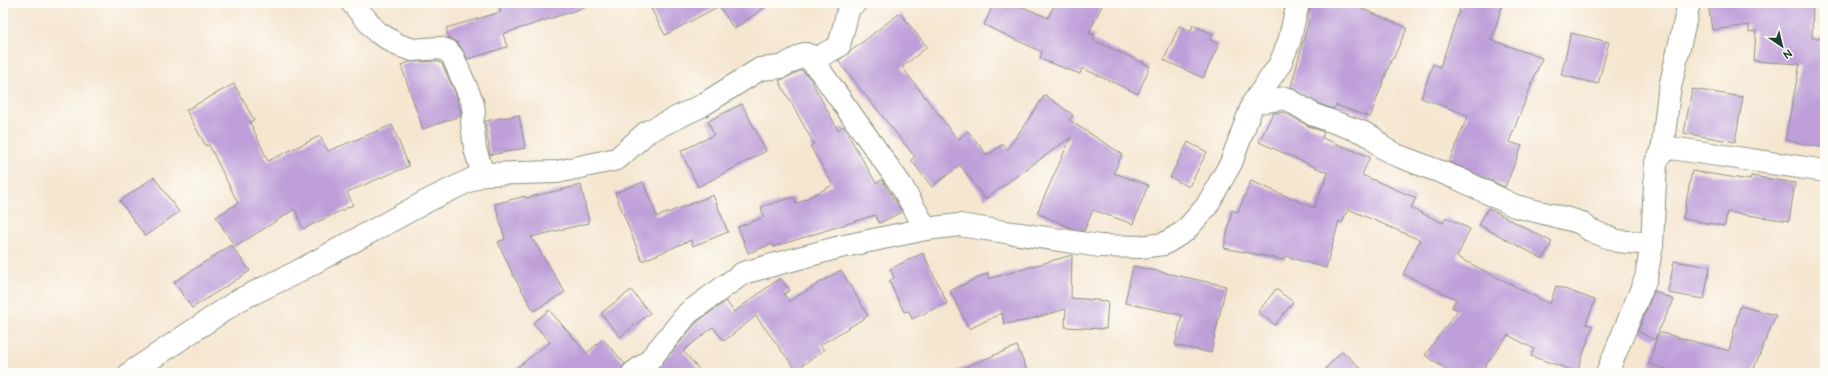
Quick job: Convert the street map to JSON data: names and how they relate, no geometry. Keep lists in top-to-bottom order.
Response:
{
  "north": "bottom right"
}
